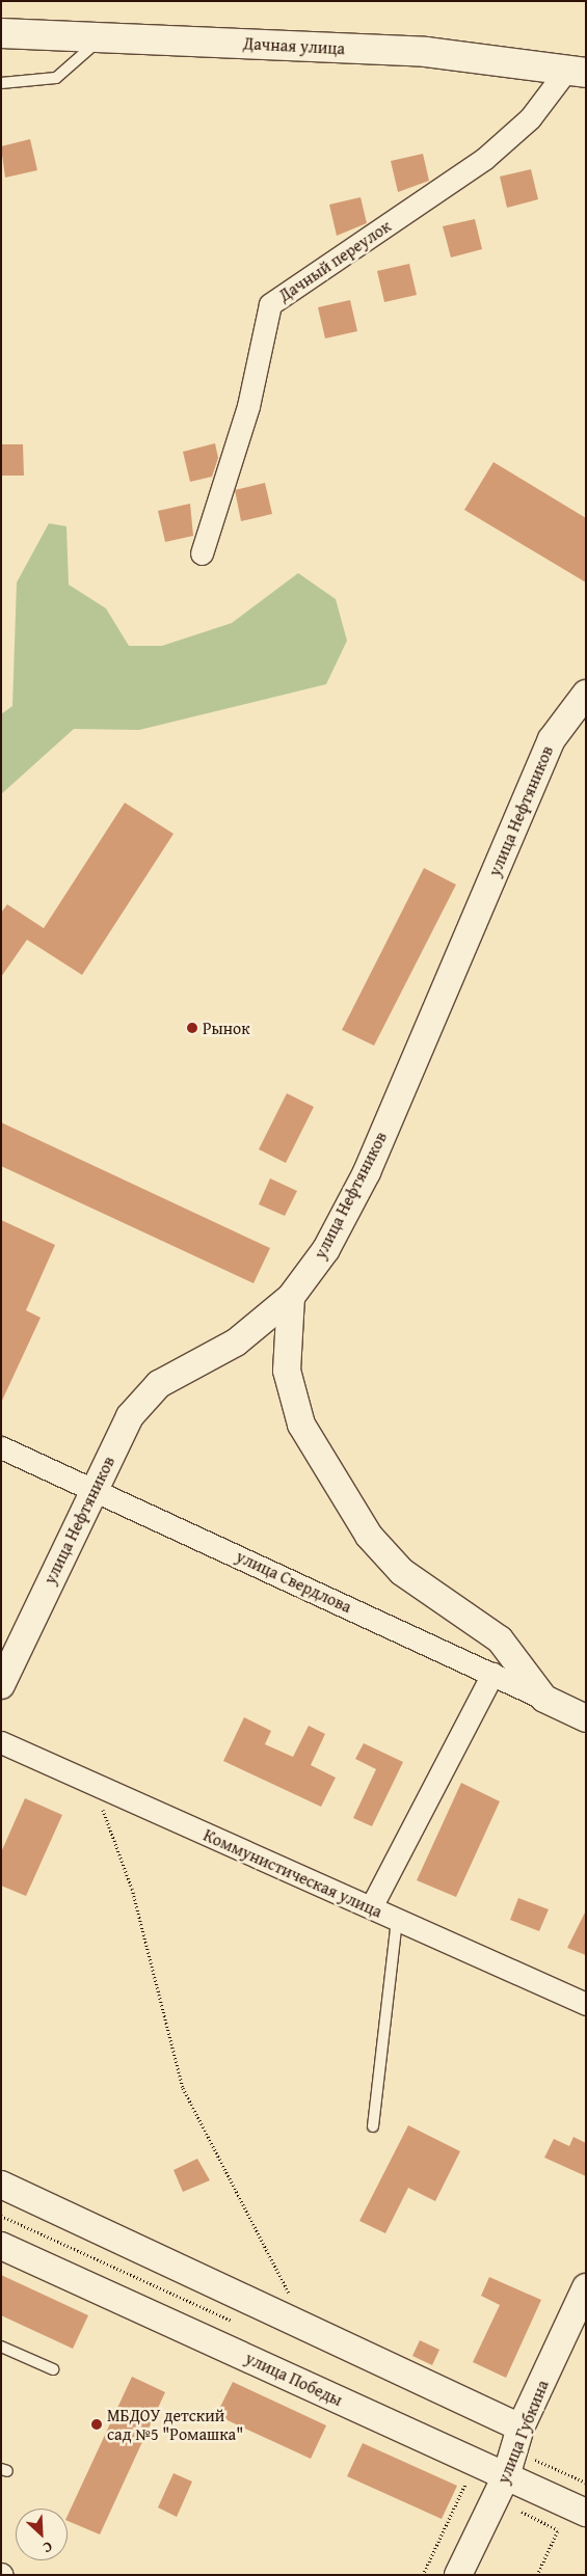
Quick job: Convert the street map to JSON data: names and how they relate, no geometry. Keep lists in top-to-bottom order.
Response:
{
  "streets": {
    "main road": ["Дачная улица"],
    "street": [
      "Дачный переулок",
      "улица Нефтяников",
      "улица Свердлова",
      "Коммунистическая улица",
      "улица Победы",
      "улица Губкина"
    ]
  },
  "crossings": [
    ["Дачная улица", "Дачный переулок"],
    ["улица Нефтяников", "улица Свердлова"],
    ["улица Победы", "улица Губкина"]
  ],
  "places": ["Рынок", "МБДОУ детский сад №5 \"Ромашка\""],
  "north": "bottom right"
}
